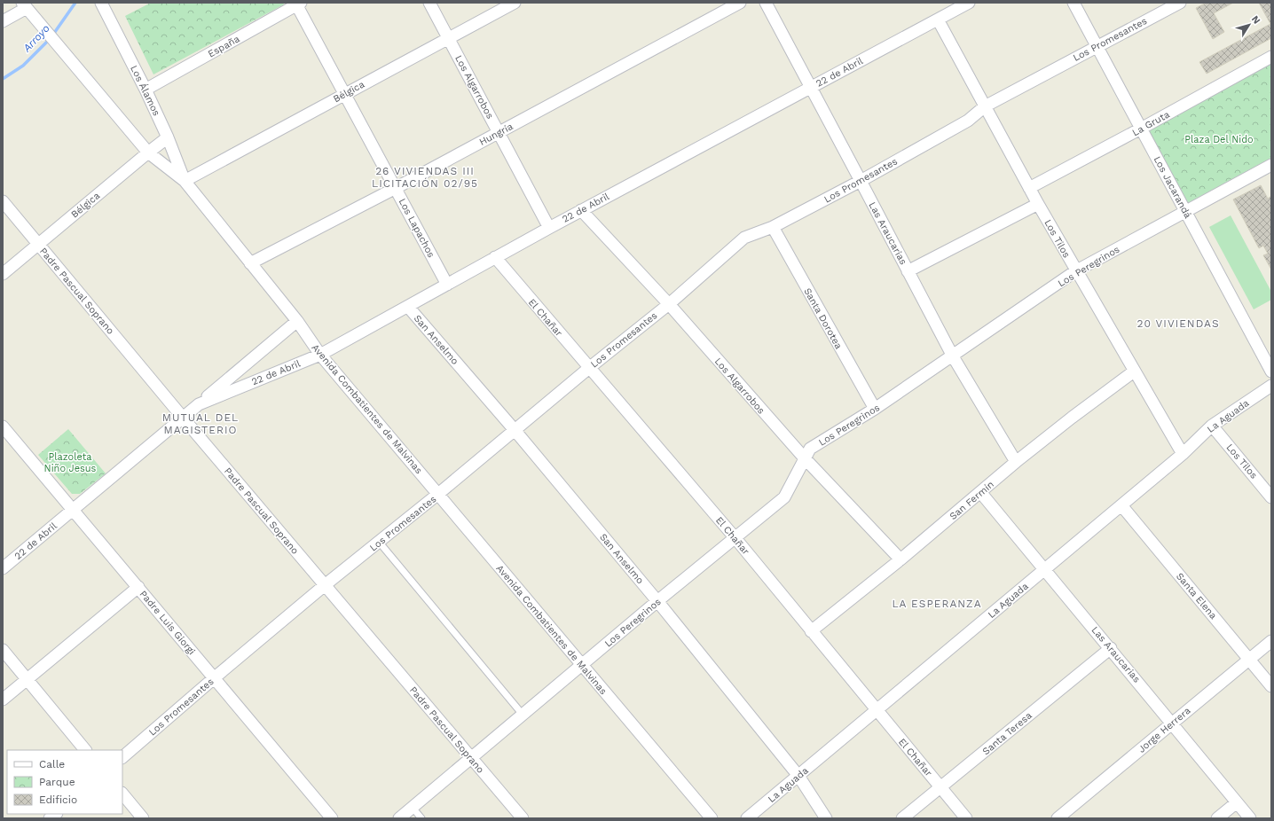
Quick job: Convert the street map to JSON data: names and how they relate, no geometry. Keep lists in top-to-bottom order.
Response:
{
  "streets": {
    "street": [
      "Los Promesantes",
      "España",
      "22 de Abril",
      "Los Algarrobos",
      "Los Álamos",
      "Bélgica",
      "La Gruta",
      "Hungría",
      "Los Jacarandá",
      "Los Lapachos",
      "Las Araucarias",
      "Los Tilos",
      "Los Peregrinos",
      "Padre Pascual Soprano",
      "El Chañar",
      "Santa Dorotea",
      "San Anselmo",
      "Avenida Combatientes de Malvinas",
      "La Aguada",
      "San Fermín",
      "Santa Elena",
      "Padre Luis Giorgi",
      "Jorge Herrera",
      "Santa Teresa"
    ]
  },
  "crossings": [
    ["Los Promesantes", "Los Algarrobos"],
    ["Los Promesantes", "Los Jacarandá"],
    ["Los Promesantes", "Las Araucarias"],
    ["Los Promesantes", "Los Tilos"],
    ["Los Promesantes", "Padre Pascual Soprano"],
    ["Los Promesantes", "El Chañar"],
    ["Los Promesantes", "Santa Dorotea"],
    ["Los Promesantes", "San Anselmo"],
    ["Los Promesantes", "Avenida Combatientes de Malvinas"],
    ["Los Promesantes", "Padre Luis Giorgi"],
    ["España", "Los Álamos"],
    ["España", "Los Lapachos"],
    ["22 de Abril", "Los Algarrobos"],
    ["22 de Abril", "Los Lapachos"],
    ["22 de Abril", "Las Araucarias"],
    ["22 de Abril", "Los Tilos"],
    ["22 de Abril", "Padre Pascual Soprano"],
    ["22 de Abril", "El Chañar"],
    ["22 de Abril", "San Anselmo"],
    ["22 de Abril", "Avenida Combatientes de Malvinas"],
    ["22 de Abril", "Padre Luis Giorgi"],
    ["Los Algarrobos", "Bélgica"],
    ["Los Algarrobos", "Hungría"],
    ["Los Algarrobos", "Los Peregrinos"],
    ["Los Algarrobos", "San Fermín"],
    ["Los Álamos", "Bélgica"],
    ["Los Álamos", "Avenida Combatientes de Malvinas"],
    ["Bélgica", "Los Lapachos"],
    ["Bélgica", "Padre Pascual Soprano"],
    ["Bélgica", "Avenida Combatientes de Malvinas"],
    ["La Gruta", "Los Jacarandá"],
    ["La Gruta", "Los Tilos"],
    ["Hungría", "Los Lapachos"],
    ["Hungría", "Avenida Combatientes de Malvinas"],
    ["Los Jacarandá", "Los Peregrinos"],
    ["Las Araucarias", "Los Peregrinos"],
    ["Las Araucarias", "La Aguada"],
    ["Las Araucarias", "San Fermín"],
    ["Las Araucarias", "Jorge Herrera"],
    ["Las Araucarias", "Santa Teresa"],
    ["Los Tilos", "Los Peregrinos"],
    ["Los Tilos", "La Aguada"],
    ["Los Tilos", "San Fermín"],
    ["Los Peregrinos", "Padre Pascual Soprano"],
    ["Los Peregrinos", "El Chañar"],
    ["Los Peregrinos", "Santa Dorotea"],
    ["Los Peregrinos", "San Anselmo"],
    ["Los Peregrinos", "Avenida Combatientes de Malvinas"],
    ["El Chañar", "La Aguada"],
    ["El Chañar", "San Fermín"],
    ["El Chañar", "Santa Teresa"],
    ["San Anselmo", "La Aguada"],
    ["La Aguada", "Santa Elena"],
    ["Santa Elena", "Jorge Herrera"]
  ],
  "districts": [
    "26 VIVIENDAS III LICITACIÓN 02/95",
    "20 VIVIENDAS",
    "MUTUAL DEL MAGISTERIO",
    "LA ESPERANZA"
  ],
  "water": ["Arroyo"],
  "parks": ["Plaza Del Nido", "Plazoleta Niño Jesus"],
  "legend": ["Calle", "Parque", "Edificio"],
  "north": "top right"
}
